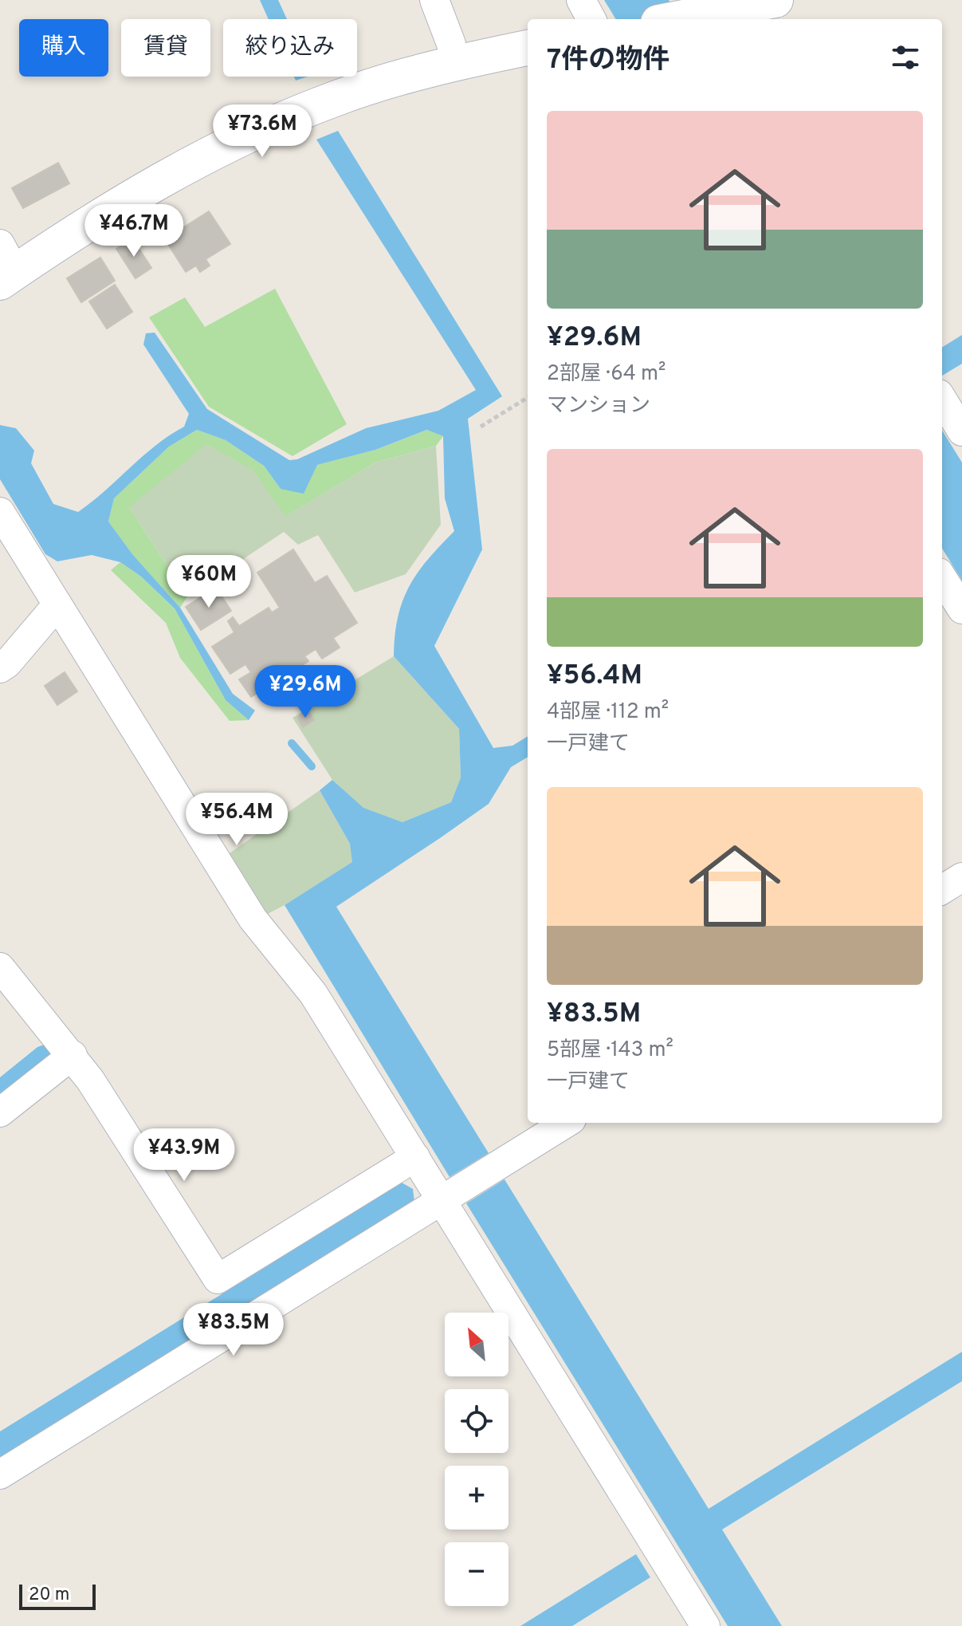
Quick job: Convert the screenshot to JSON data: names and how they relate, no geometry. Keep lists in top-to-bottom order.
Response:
{
  "scale_bar": "20 m",
  "north": "top left",
  "page": {
    "chip": ["購入", "賃貸", "絞り込み"],
    "heading": "7件の物件",
    "list": [
      {
        "name": "¥29.6M",
        "note": "2部屋 · 64 m² · マンション"
      },
      {
        "name": "¥56.4M",
        "note": "4部屋 · 112 m² · 一戸建て"
      },
      {
        "name": "¥83.5M",
        "note": "5部屋 · 143 m² · 一戸建て"
      }
    ],
    "price": [
      "¥73.6M",
      "¥46.7M",
      "¥60M",
      "¥29.6M",
      "¥56.4M",
      "¥43.9M",
      "¥83.5M"
    ],
    "map_buttons": ["+", "−"],
    "scale": "20 m"
  }
}
